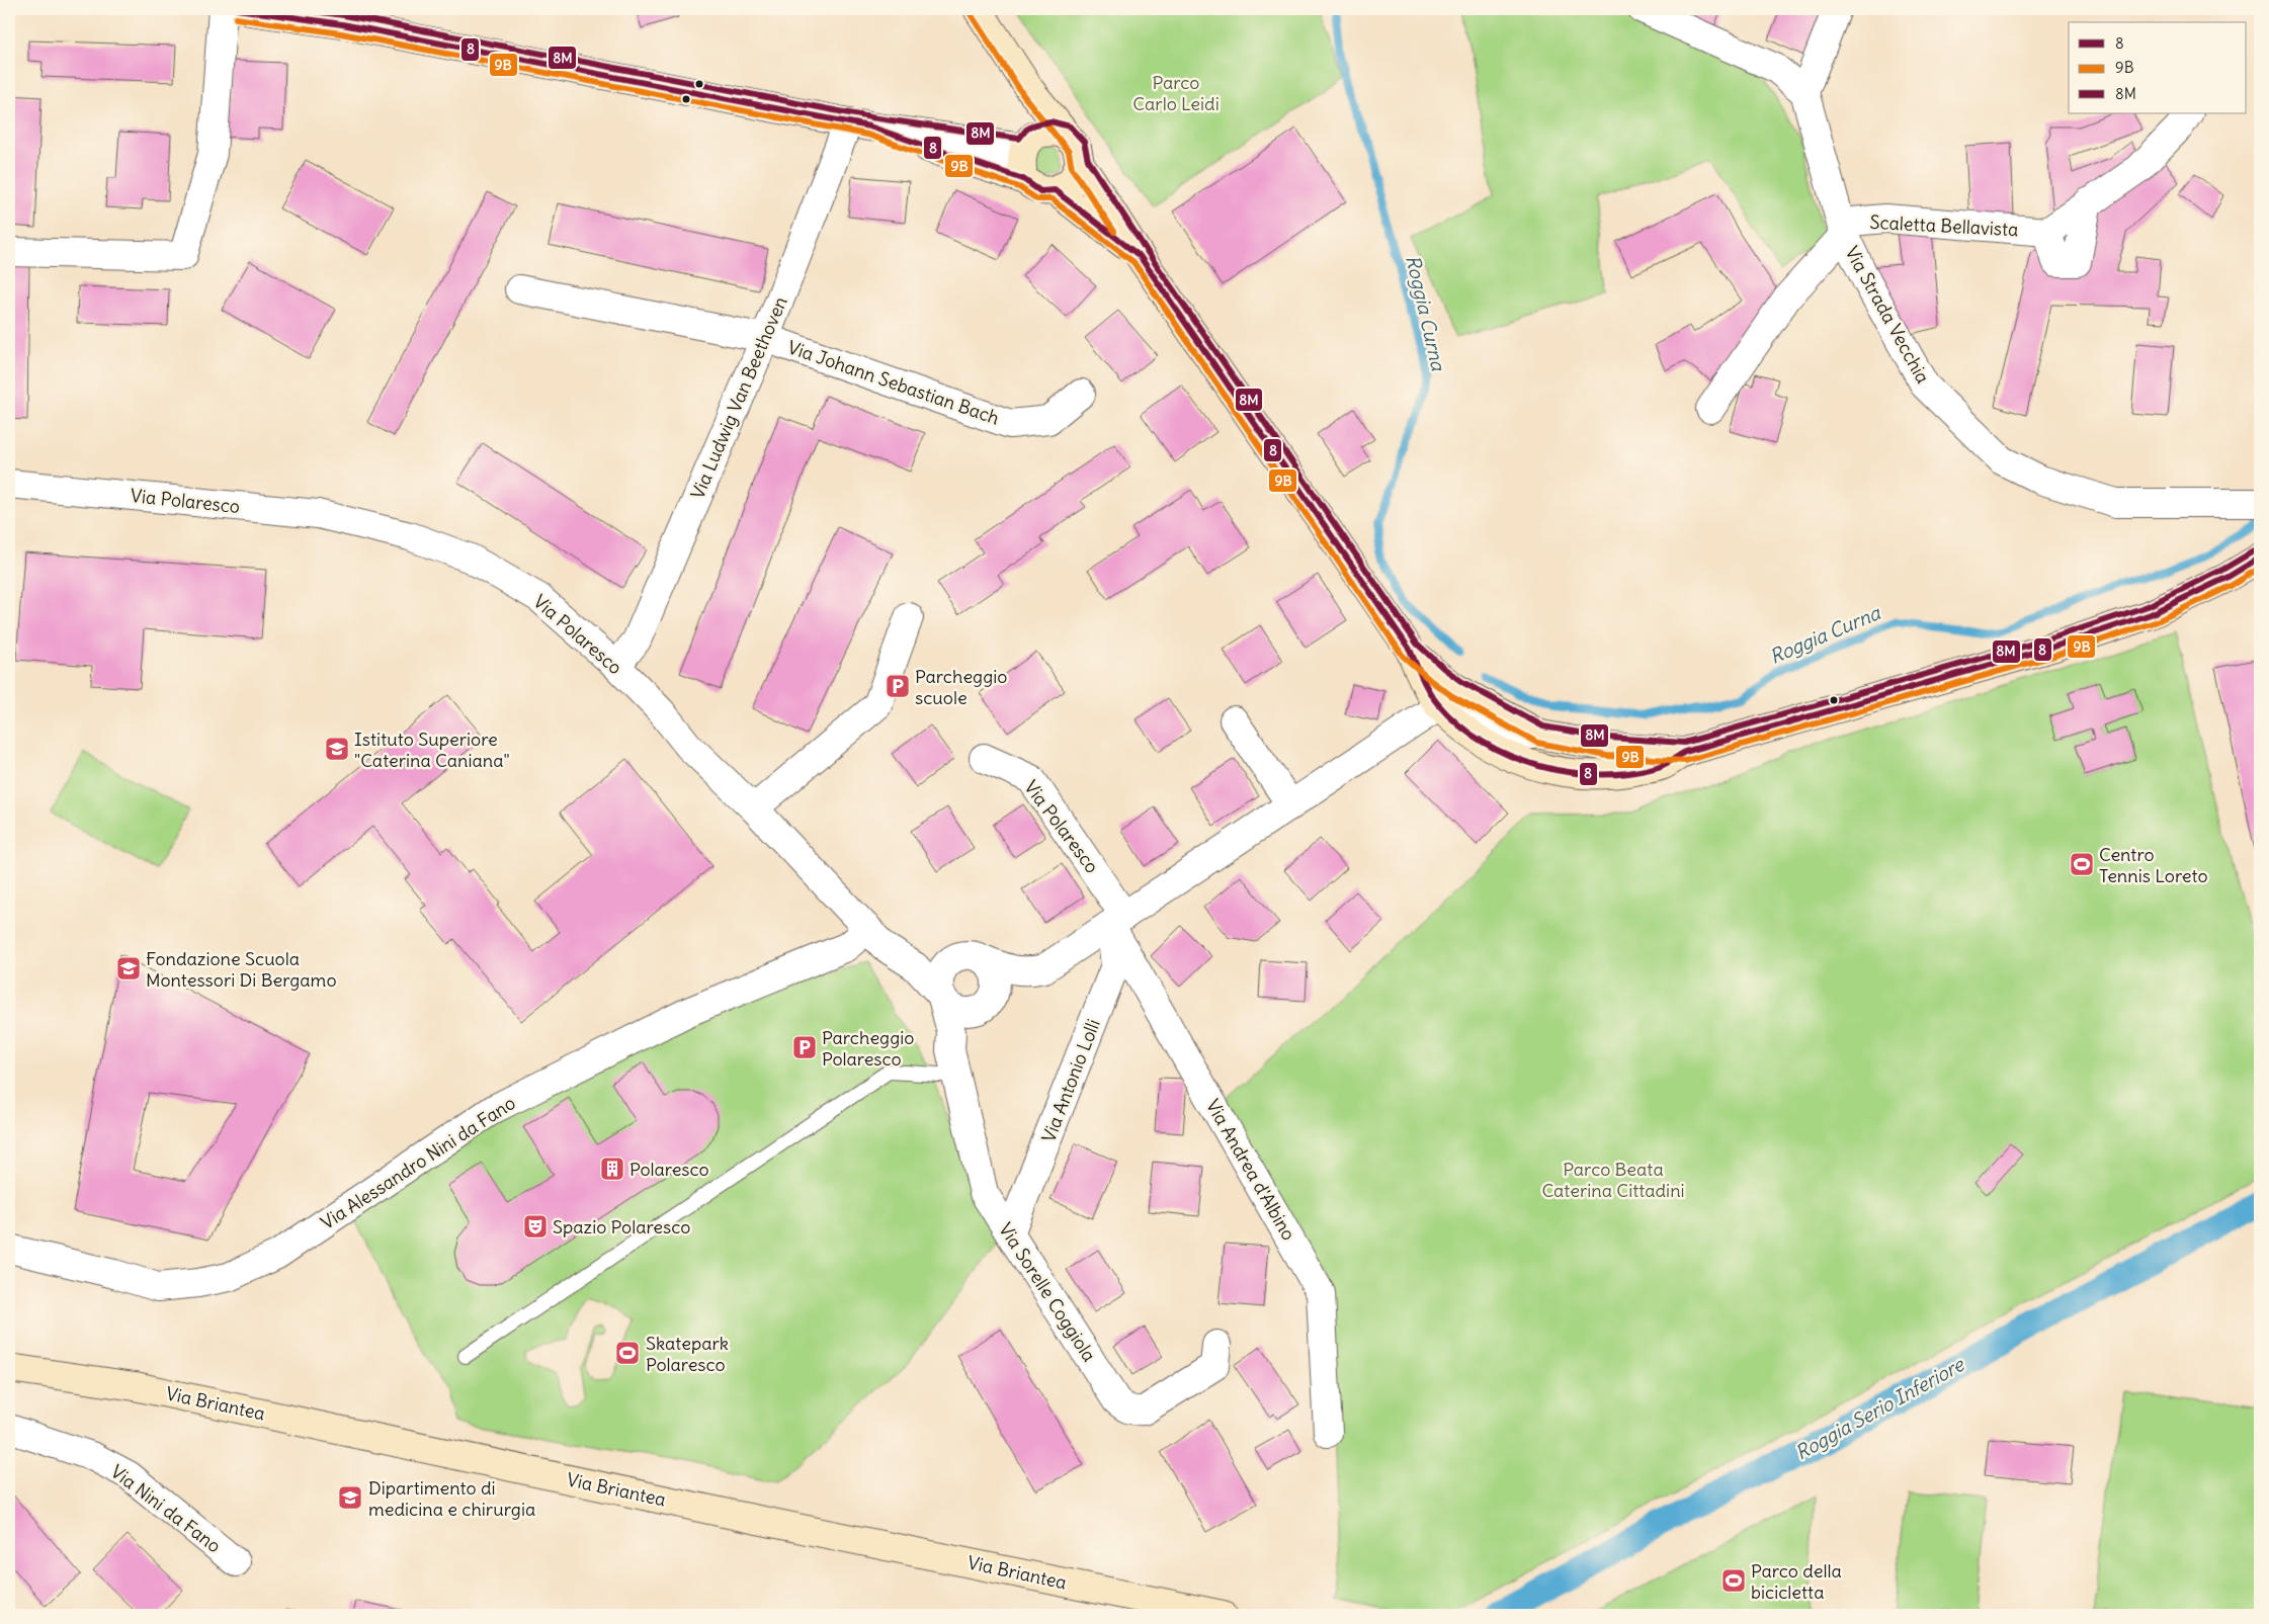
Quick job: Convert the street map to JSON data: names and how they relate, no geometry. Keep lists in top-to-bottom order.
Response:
{
  "streets": {
    "street": [
      "Scaletta Bellavista",
      "Via Strada Vecchia",
      "Via Johann Sebastian Bach",
      "Via Ludwig Van Beethoven",
      "Via Polaresco",
      "Via Antonio Lolli",
      "Via Alessandro Nini da Fano",
      "Via Andrea d'Albino",
      "Via Sorelle Coggiola",
      "Via Briantea",
      "Via Nini da Fano"
    ]
  },
  "crossings": [
    ["Scaletta Bellavista", "Via Strada Vecchia"],
    ["Via Johann Sebastian Bach", "Via Ludwig Van Beethoven"],
    ["Via Ludwig Van Beethoven", "Via Polaresco"],
    ["Via Polaresco", "Via Antonio Lolli"],
    ["Via Polaresco", "Via Alessandro Nini da Fano"],
    ["Via Polaresco", "Via Andrea d'Albino"],
    ["Via Polaresco", "Via Sorelle Coggiola"],
    ["Via Antonio Lolli", "Via Andrea d'Albino"],
    ["Via Antonio Lolli", "Via Sorelle Coggiola"]
  ],
  "water": ["Roggia Curna", "Roggia Serio Inferiore"],
  "parks": ["Parco Carlo Leidi", "Parco Beata Caterina Cittadini"],
  "places": {
    "parking": ["Parcheggio scuole", "Parcheggio Polaresco"],
    "school or university": ["Istituto Superiore \"Caterina Caniana\"", "Fondazione Scuola Montessori Di Bergamo", "Dipartimento di medicina e chirurgia"],
    "sports": ["Centro Tennis Loreto", "Skatepark Polaresco", "Parco della bicicletta"],
    "building": ["Polaresco"],
    "theatre": ["Spazio Polaresco"]
  },
  "lines": ["transit line 8", "transit line 8M", "transit line 9B"],
  "legend": ["8", "9B", "8M"]
}
